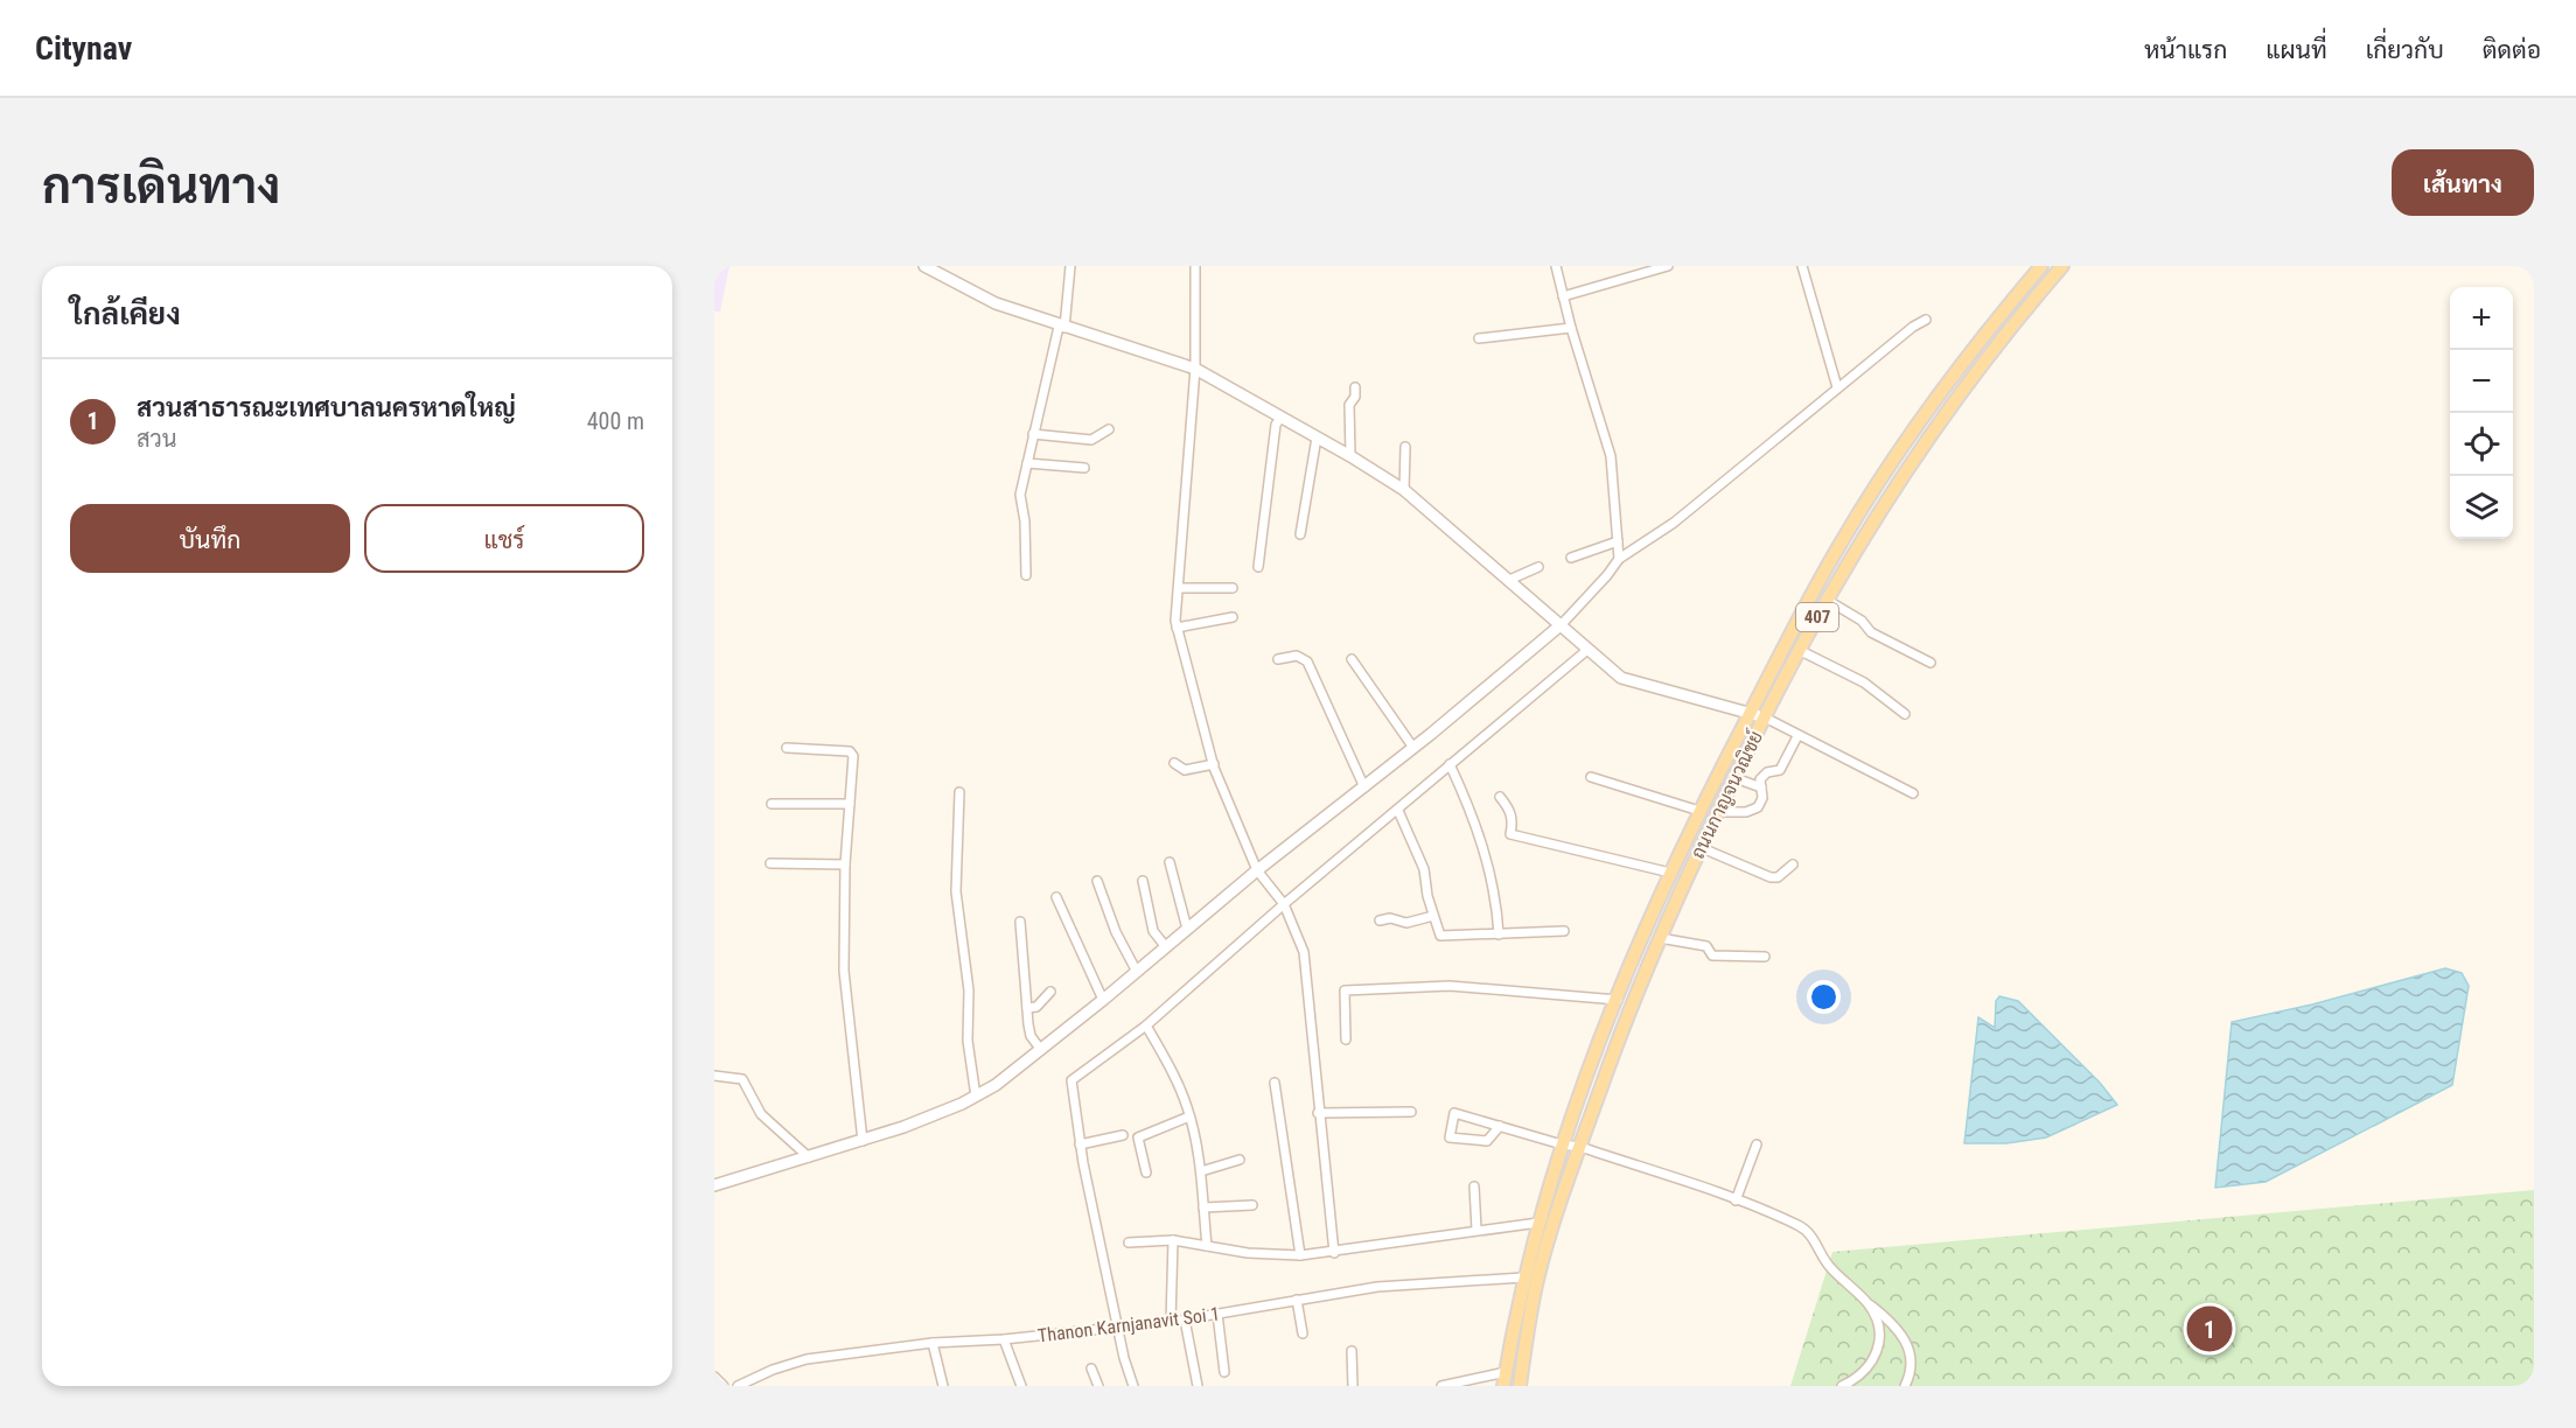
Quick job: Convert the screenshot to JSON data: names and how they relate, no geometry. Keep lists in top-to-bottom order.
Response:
{
  "streets": {
    "main road": ["407", "ถนนกาญจนวณิชย์"],
    "street": ["Thanon Karnjanavit Soi 1"]
  },
  "crossings": [
    ["ถนนกาญจนวณิชย์", "Thanon Karnjanavit Soi 1"]
  ],
  "page": {
    "header": "Citynav",
    "nav": [
      "หน้าแรก",
      "แผนที่",
      "เกี่ยวกับ",
      "ติดต่อ"
    ],
    "buttons": [
      "เส้นทาง",
      ["บันทึก", "แชร์"]
    ],
    "title": "การเดินทาง",
    "heading": "ใกล้เคียง",
    "map_buttons": ["+", "−"],
    "list": [
      {
        "mark": "1",
        "name": "สวนสาธารณะเทศบาลนครหาดใหญ่",
        "note": "สวน",
        "value": "400 m"
      }
    ],
    "pins": "1"
  }
}
